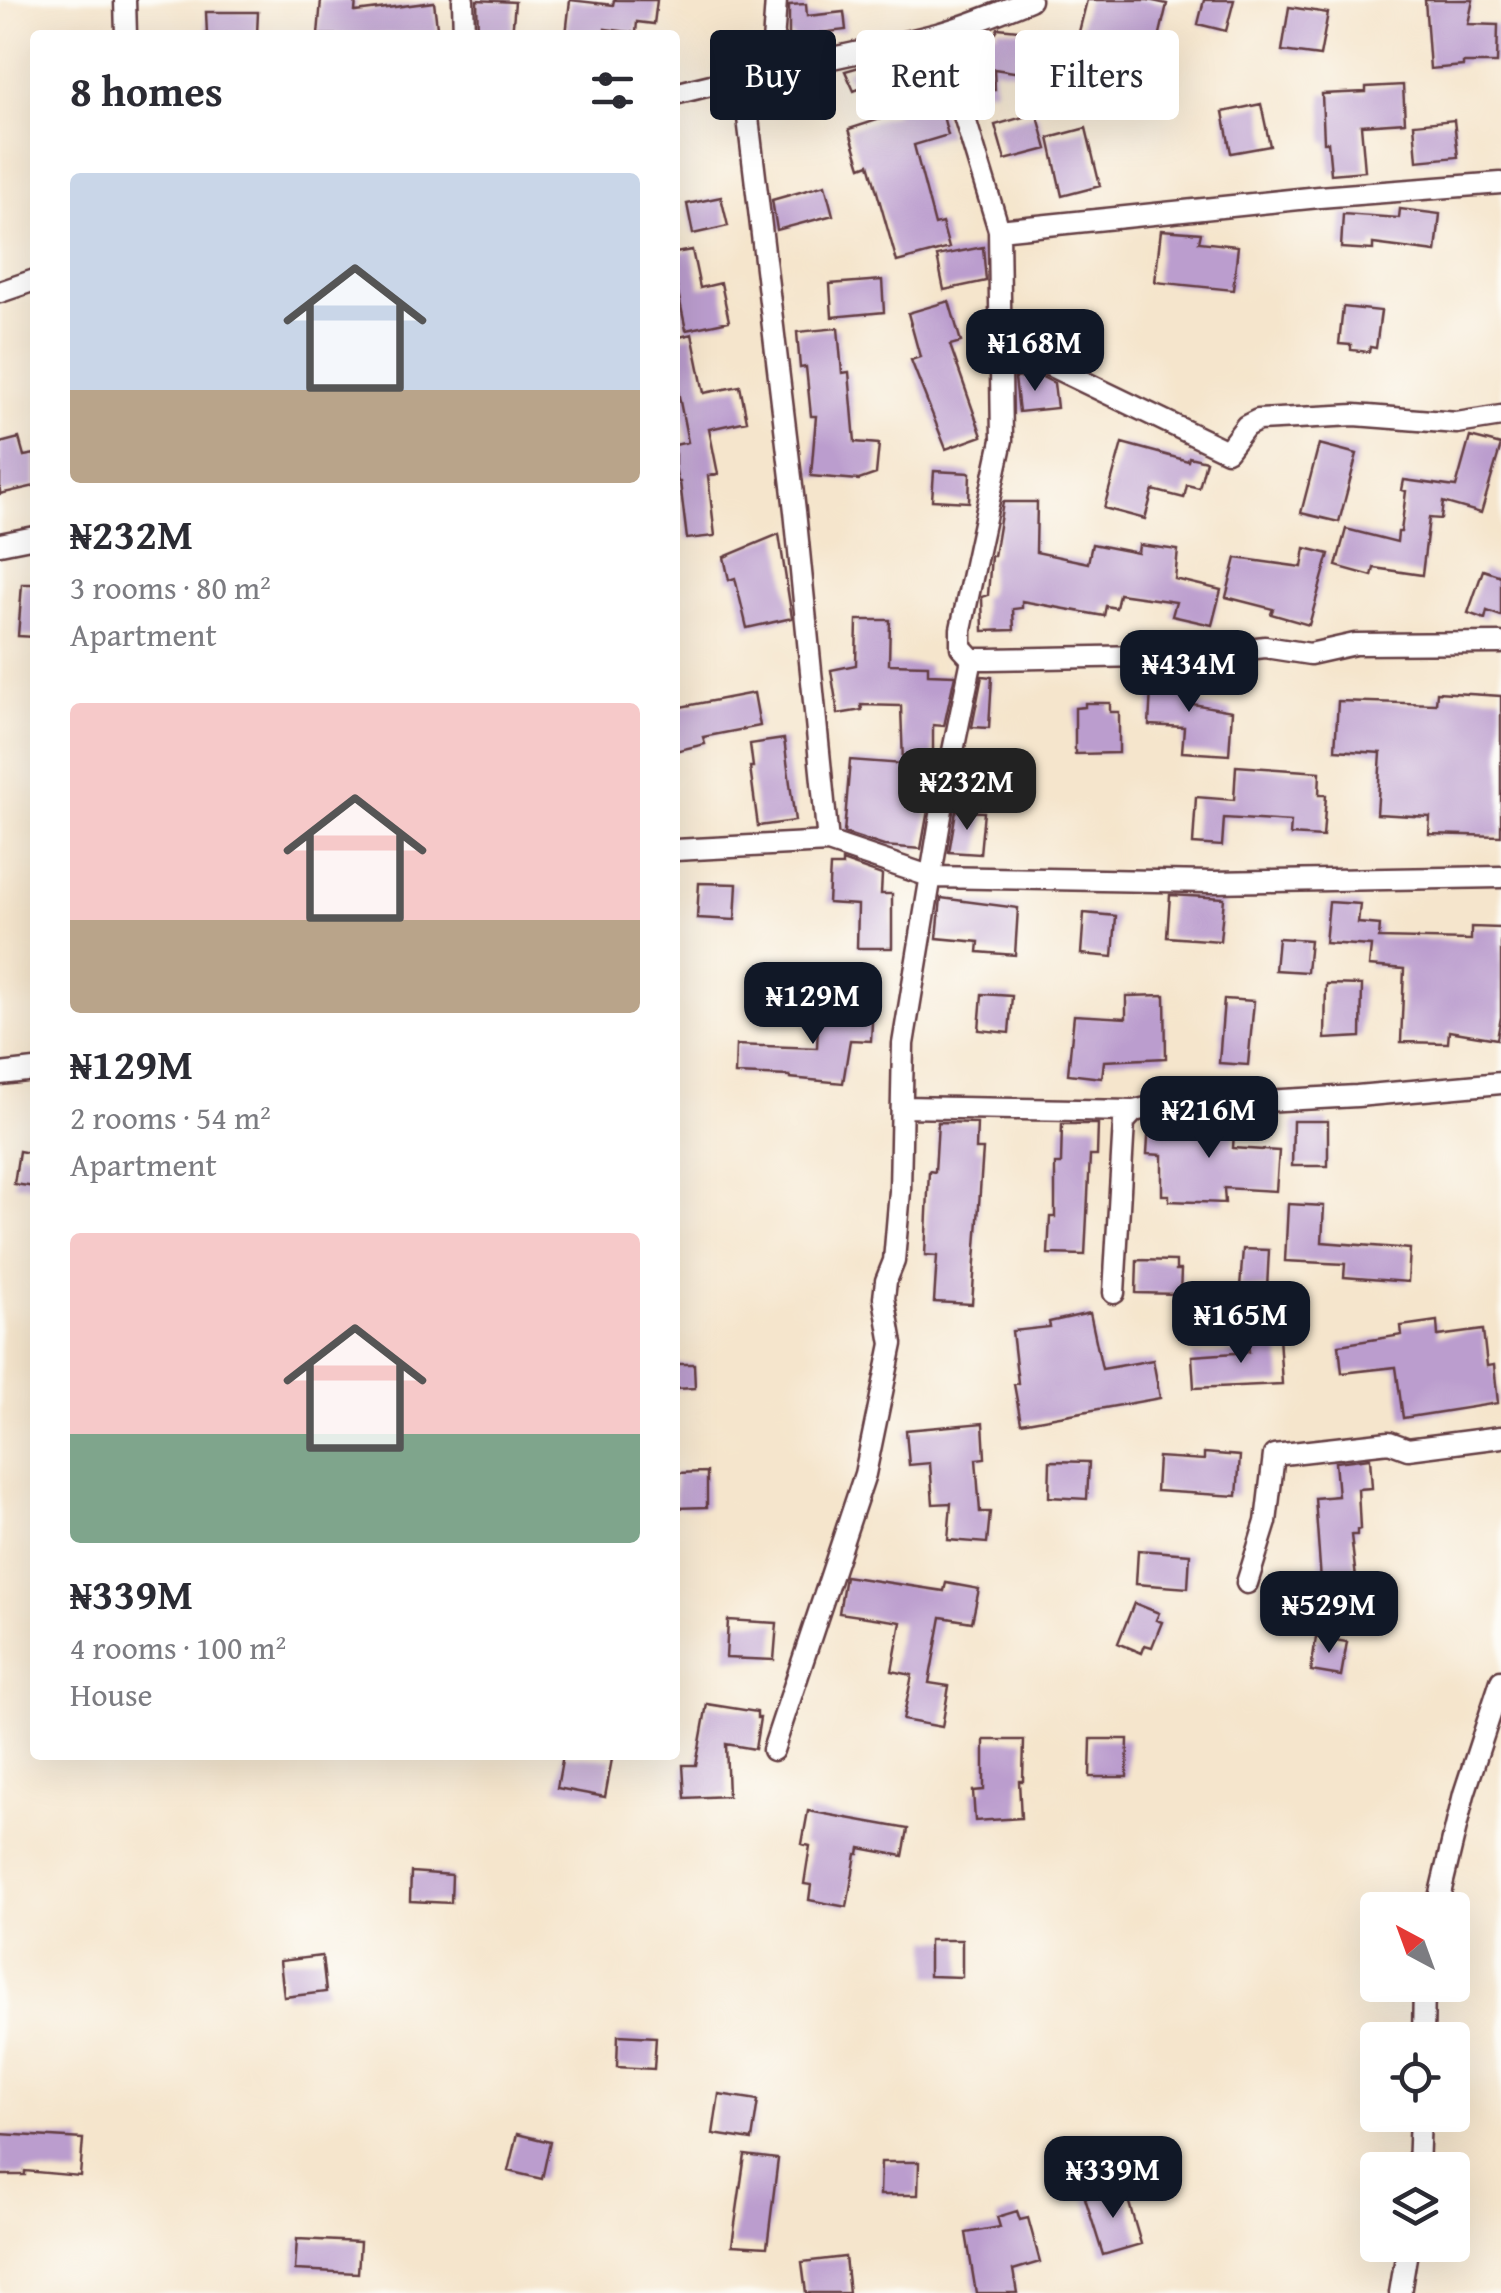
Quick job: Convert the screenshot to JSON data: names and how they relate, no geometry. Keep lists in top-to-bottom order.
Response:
{
  "north": "top left",
  "page": {
    "chip": ["Buy", "Rent", "Filters"],
    "heading": "8 homes",
    "list": [
      {
        "name": "₦232M",
        "note": "3 rooms · 80 m² · Apartment"
      },
      {
        "name": "₦129M",
        "note": "2 rooms · 54 m² · Apartment"
      },
      {
        "name": "₦339M",
        "note": "4 rooms · 100 m² · House"
      }
    ],
    "price": [
      "₦168M",
      "₦434M",
      "₦232M",
      "₦129M",
      "₦216M",
      "₦165M",
      "₦529M",
      "₦339M"
    ]
  }
}
